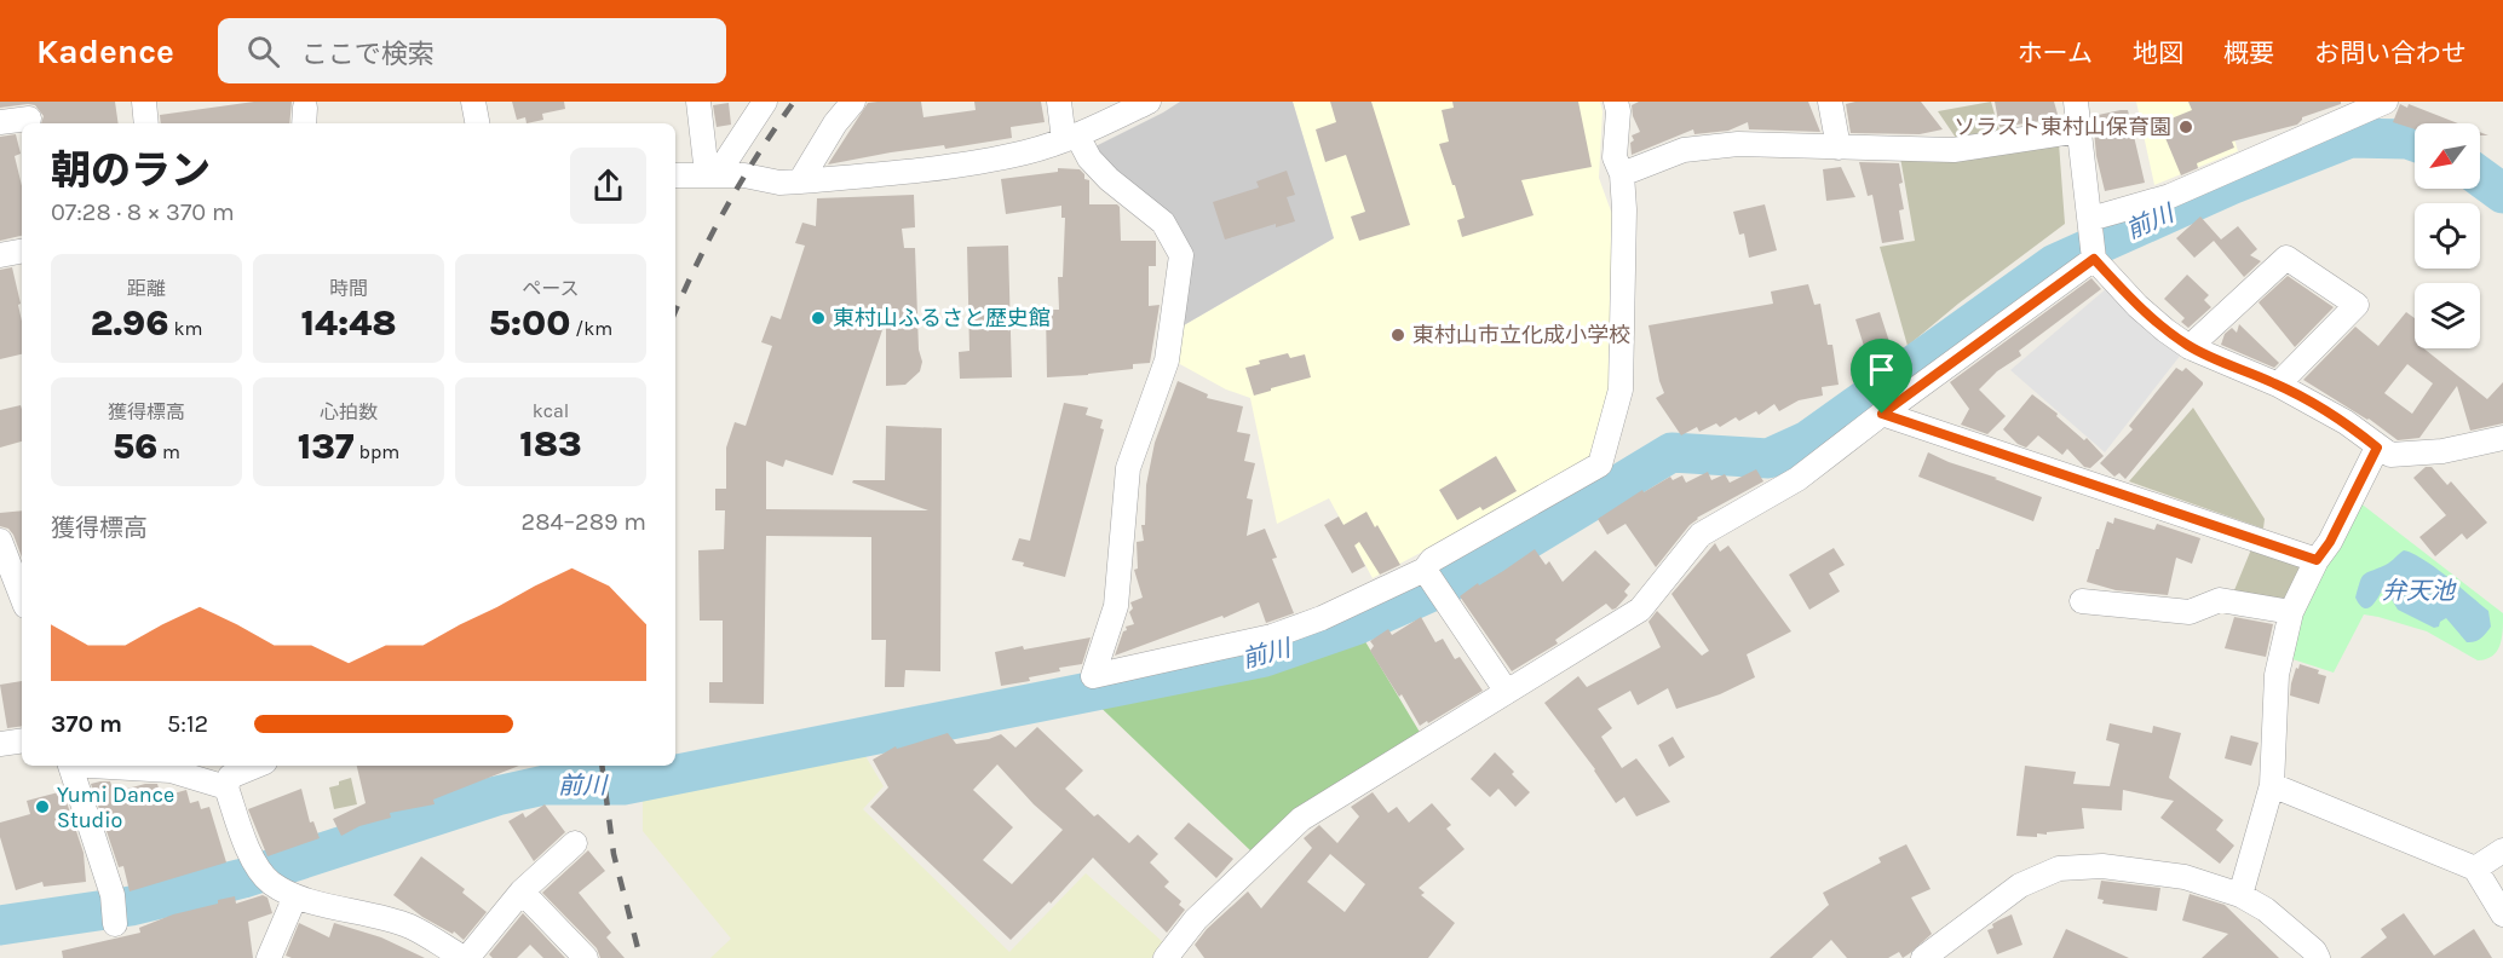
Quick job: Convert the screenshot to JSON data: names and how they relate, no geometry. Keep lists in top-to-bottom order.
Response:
{
  "water": ["前川", "弁天池"],
  "places": [
    "ソラスト東村山保育園",
    "東村山ふるさと歴史館",
    "東村山市立化成小学校",
    "Yumi Dance Studio"
  ],
  "north": "bottom left",
  "page": {
    "header": "Kadence",
    "search": "ここで検索",
    "nav": [
      "ホーム",
      "地図",
      "概要",
      "お問い合わせ"
    ],
    "heading": ["朝のラン", "07:28 · 8 × 370 m"],
    "stats": [
      ["距離", "2.96 km"],
      ["時間", "14:48"],
      ["ペース", "5:00 /km"],
      ["獲得標高", "56 m"],
      ["心拍数", "137 bpm"],
      ["kcal", "183"]
    ],
    "chart": ["獲得標高", "284–289 m"],
    "list": [
      {
        "name": "370 m",
        "note": "5:12"
      }
    ]
  }
}
